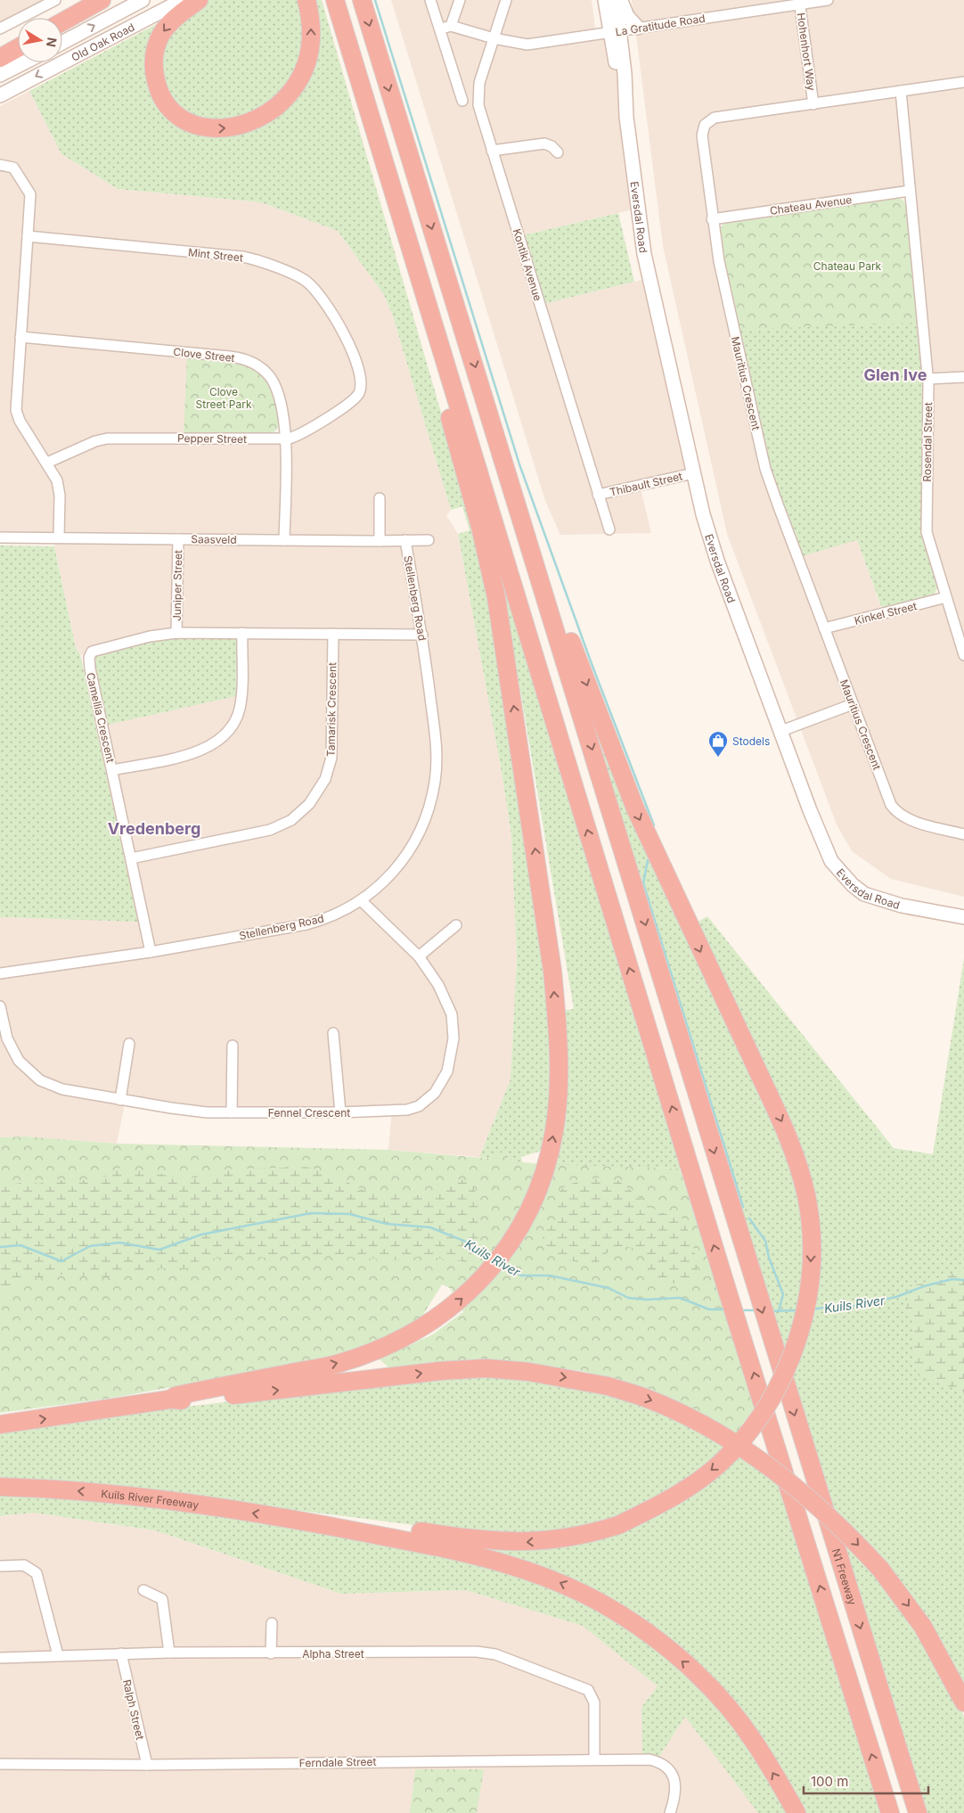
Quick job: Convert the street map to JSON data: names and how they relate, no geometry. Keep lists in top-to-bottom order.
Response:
{
  "streets": {
    "highway": ["Kuils River Freeway", "N1 Freeway"],
    "main road": ["Old Oak Road", "Eversdal Road"],
    "street": [
      "La Gratitude Road",
      "Hohenhort Way",
      "Chateau Avenue",
      "Mint Street",
      "Kontiki Avenue",
      "Clove Street",
      "Mauritius Crescent",
      "Pepper Street",
      "Rosendal Street",
      "Thibault Street",
      "Saasveld",
      "Juniper Street",
      "Stellenberg Road",
      "Kinkel Street",
      "Tamarisk Crescent",
      "Camellia Crescent",
      "Fennel Crescent",
      "Alpha Street",
      "Ralph Street",
      "Ferndale Street"
    ]
  },
  "crossings": [
    ["La Gratitude Road", "Hohenhort Way"],
    ["La Gratitude Road", "Eversdal Road"],
    ["La Gratitude Road", "Kontiki Avenue"],
    ["Hohenhort Way", "Mauritius Crescent"],
    ["Chateau Avenue", "Mauritius Crescent"],
    ["Chateau Avenue", "Rosendal Street"],
    ["Eversdal Road", "Thibault Street"],
    ["Mint Street", "Pepper Street"],
    ["Kontiki Avenue", "Thibault Street"],
    ["Clove Street", "Pepper Street"],
    ["Clove Street", "Saasveld"],
    ["Mauritius Crescent", "Rosendal Street"],
    ["Mauritius Crescent", "Kinkel Street"],
    ["Rosendal Street", "Kinkel Street"],
    ["Saasveld", "Juniper Street"],
    ["Saasveld", "Stellenberg Road"],
    ["Juniper Street", "Camellia Crescent"],
    ["Stellenberg Road", "Camellia Crescent"],
    ["Stellenberg Road", "Fennel Crescent"],
    ["Tamarisk Crescent", "Camellia Crescent"],
    ["Alpha Street", "Ralph Street"],
    ["Alpha Street", "Ferndale Street"],
    ["Ralph Street", "Ferndale Street"]
  ],
  "districts": ["Glen Ive", "Vredenberg"],
  "water": ["Kuils River"],
  "parks": ["Chateau Park", "Clove Street Park"],
  "places": {
    "shop": ["Stodels"]
  },
  "scale_bar": "100 m",
  "north": "right"
}
